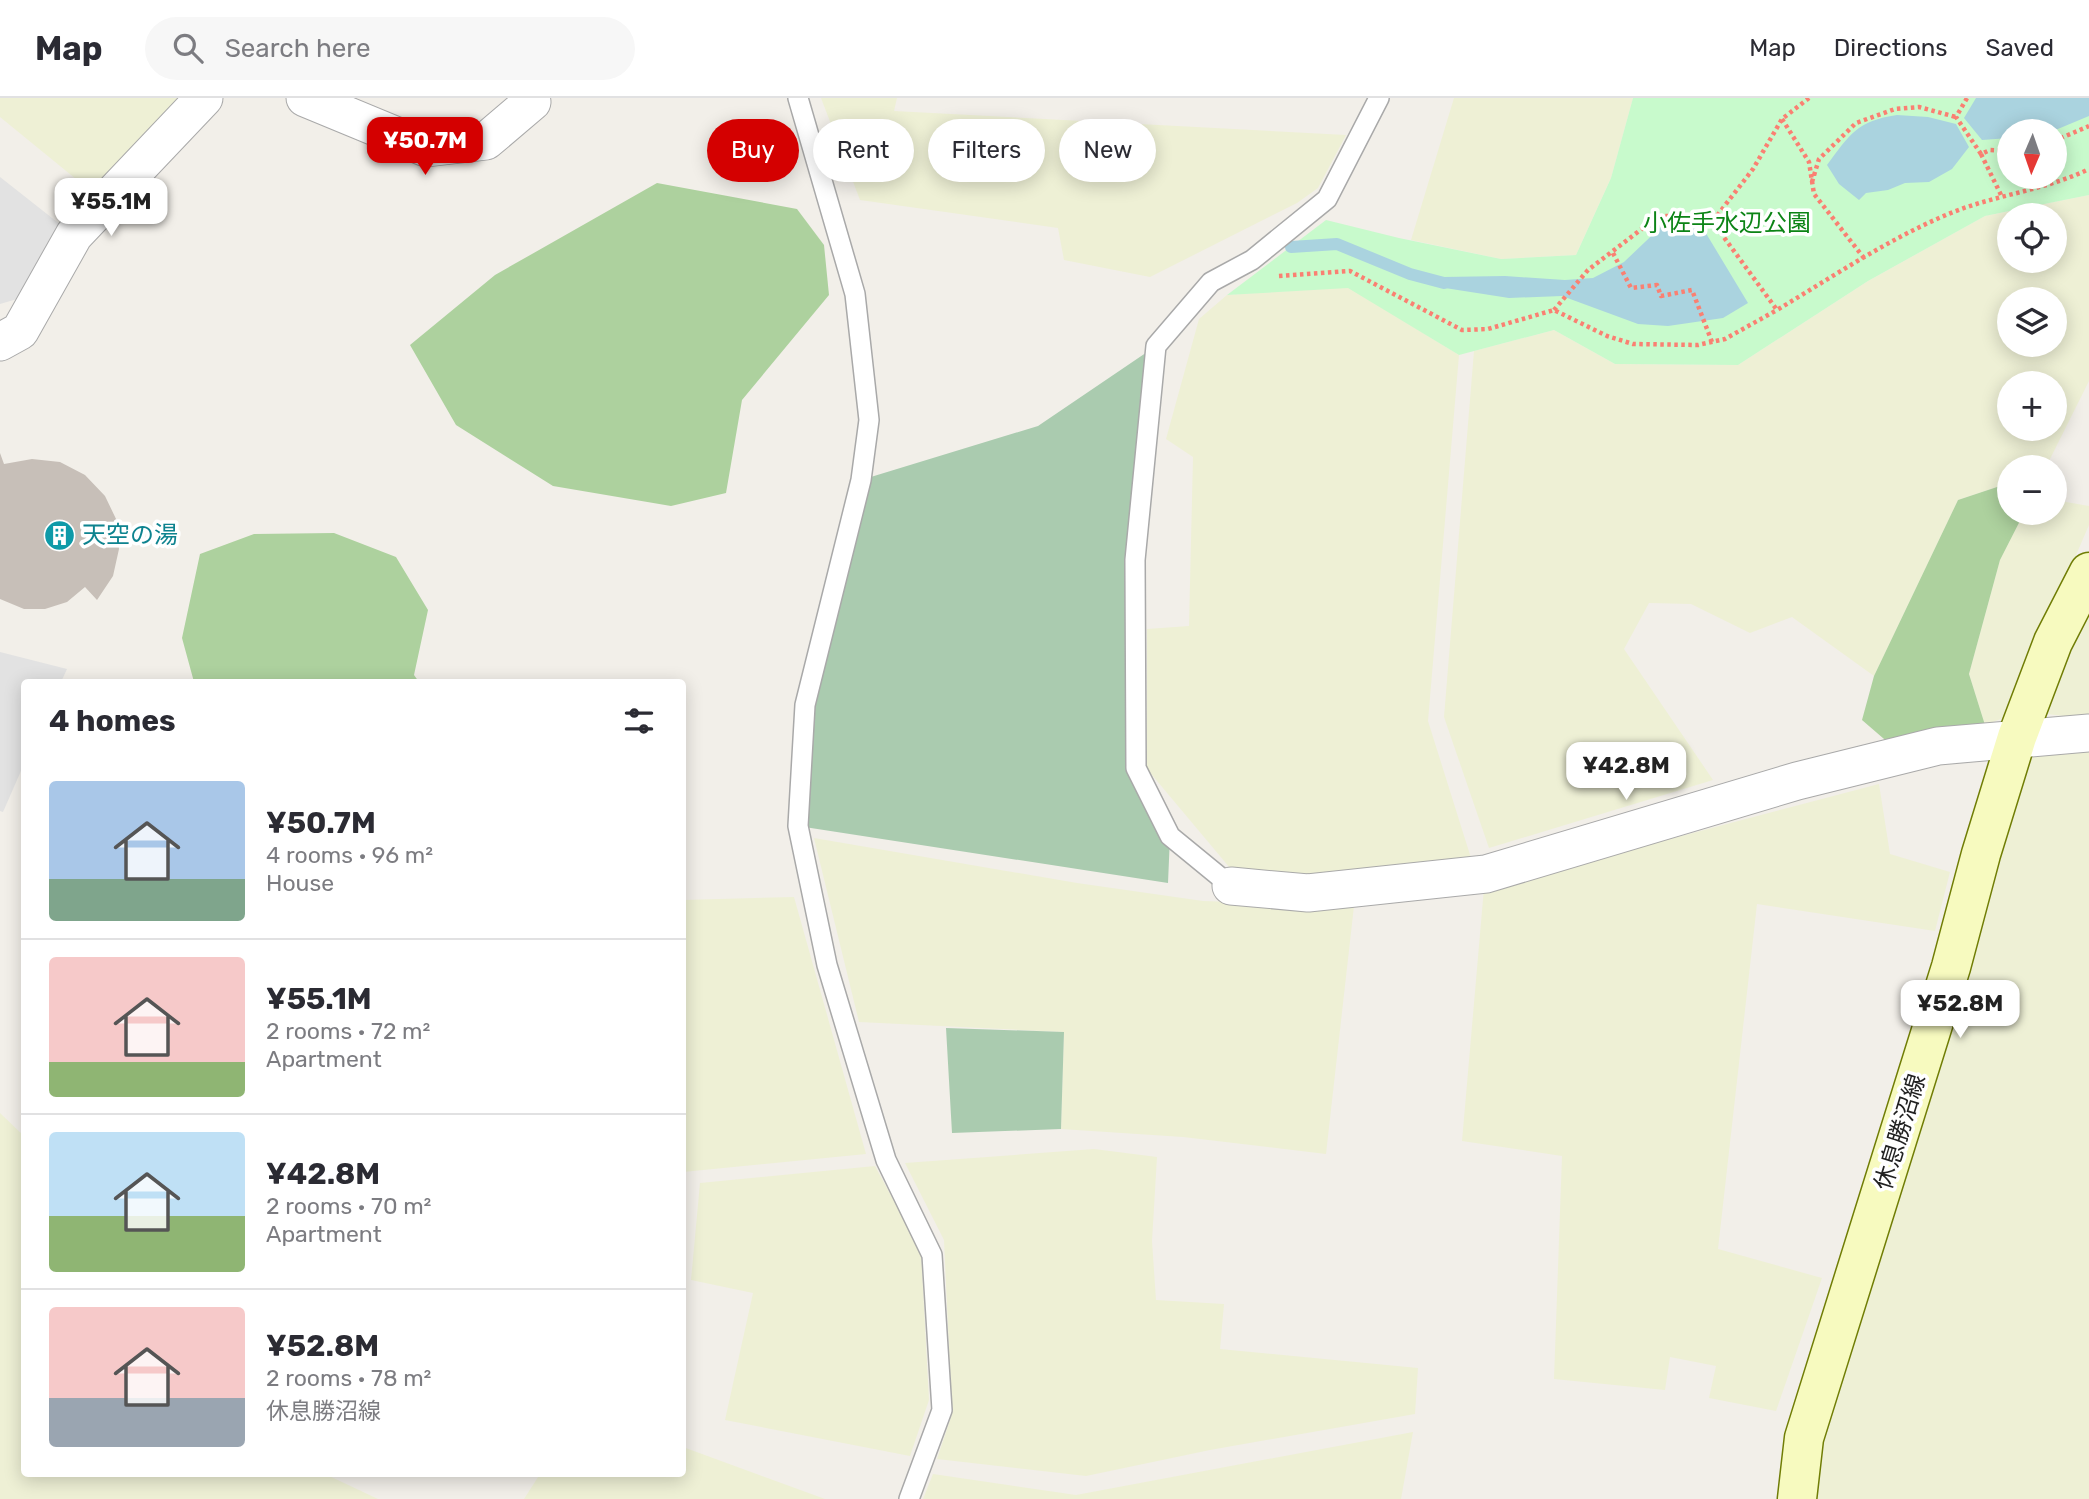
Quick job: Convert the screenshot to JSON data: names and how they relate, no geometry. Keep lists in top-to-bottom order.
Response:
{
  "streets": {
    "main road": ["休息勝沼線"]
  },
  "parks": ["小佐手水辺公園"],
  "places": {
    "building": ["天空の湯"]
  },
  "north": "bottom",
  "page": {
    "header": "Map",
    "search": "Search here",
    "nav": ["Map", "Directions", "Saved"],
    "price": [
      "¥50.7M",
      "¥55.1M",
      "¥42.8M",
      "¥52.8M"
    ],
    "map_buttons": ["+", "−"],
    "chip": [
      "Buy",
      "Rent",
      "Filters",
      "New"
    ],
    "heading": "4 homes",
    "list": [
      {
        "name": "¥50.7M",
        "note": "4 rooms · 96 m² · House"
      },
      {
        "name": "¥55.1M",
        "note": "2 rooms · 72 m² · Apartment"
      },
      {
        "name": "¥42.8M",
        "note": "2 rooms · 70 m² · Apartment"
      },
      {
        "name": "¥52.8M",
        "note": "2 rooms · 78 m² · 休息勝沼線"
      }
    ]
  }
}
